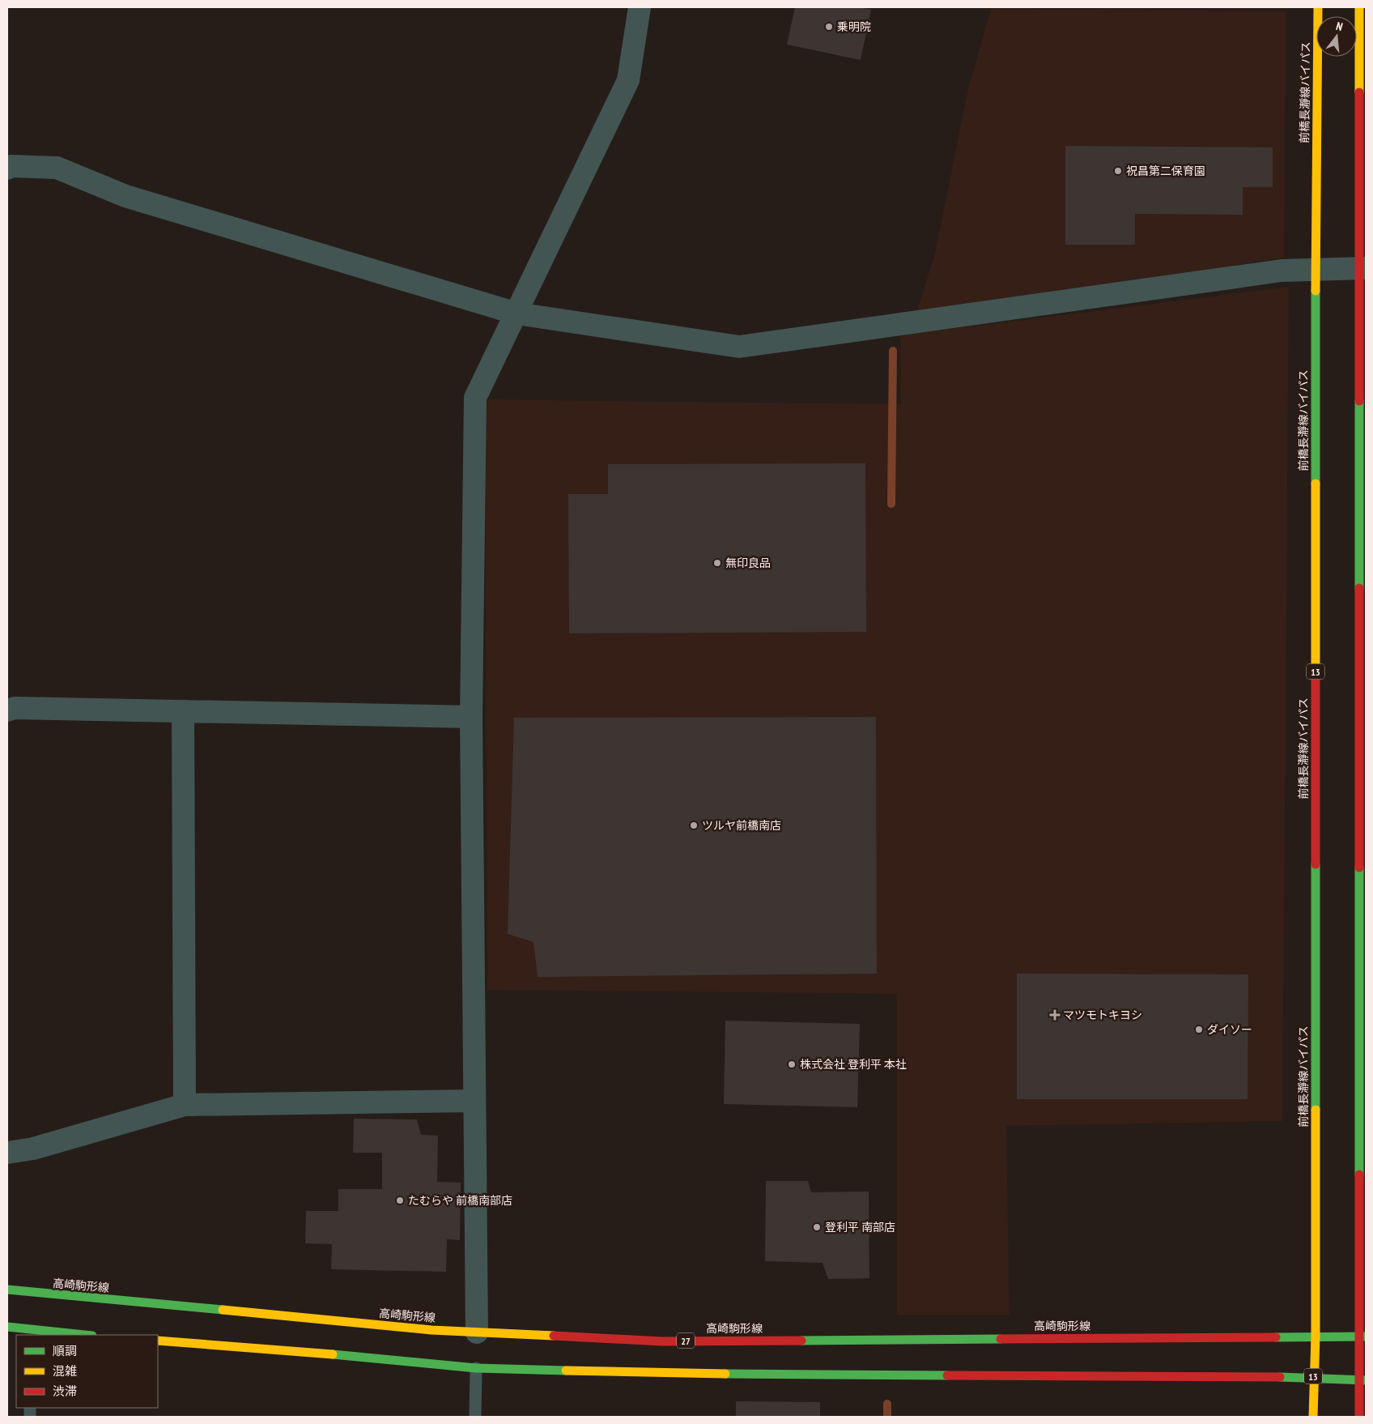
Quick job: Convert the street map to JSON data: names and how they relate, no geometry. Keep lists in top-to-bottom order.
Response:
{
  "streets": {
    "main road": [
      "前橋長瀞線バイパス",
      "13",
      "高崎駒形線",
      "27"
    ]
  },
  "crossings": [
    ["前橋長瀞線バイパス", "高崎駒形線"]
  ],
  "places": {
    "other": [
      "乗明院",
      "祝昌第二保育園",
      "無印良品",
      "ツルヤ前橋南店",
      "ダイソー",
      "株式会社 登利平 本社",
      "たむらや 前橋南部店",
      "登利平 南部店"
    ],
    "health": ["マツモトキヨシ"]
  },
  "legend": ["順調", "混雑", "渋滞"],
  "north": "top"
}
